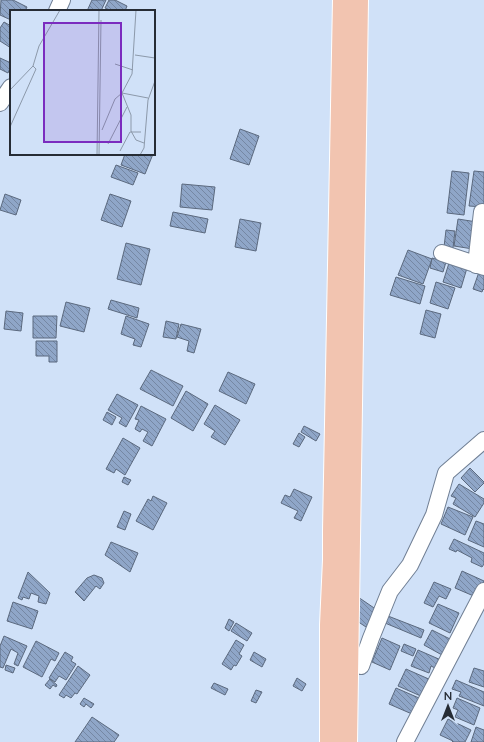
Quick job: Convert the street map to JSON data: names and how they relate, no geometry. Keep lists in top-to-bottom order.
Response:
{
  "north": "top"
}
